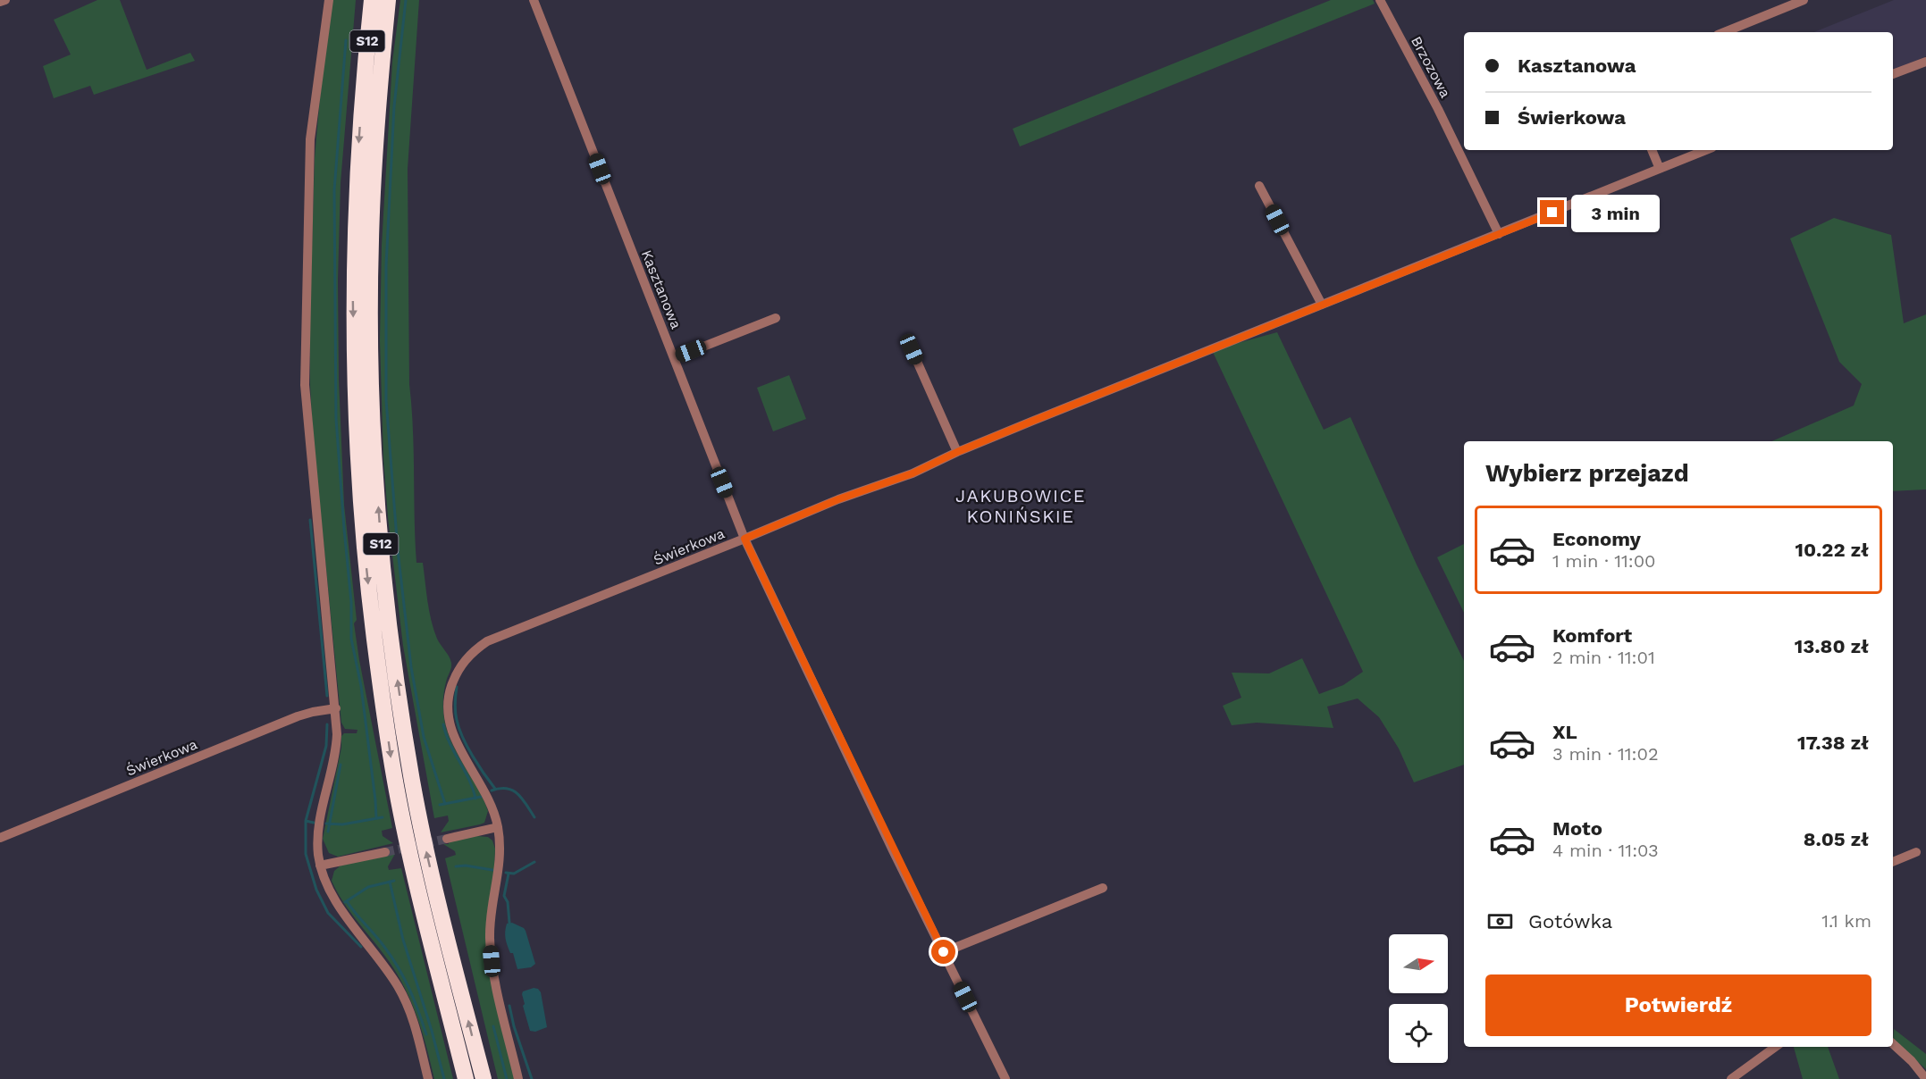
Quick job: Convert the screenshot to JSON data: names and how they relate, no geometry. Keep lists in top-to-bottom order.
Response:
{
  "streets": {
    "highway": ["S12"],
    "street": ["Brzozowa", "Kasztanowa", "Świerkowa"]
  },
  "crossings": [
    ["Brzozowa", "Świerkowa"],
    ["Kasztanowa", "Świerkowa"]
  ],
  "districts": ["JAKUBOWICE KONIŃSKIE"],
  "north": "right",
  "page": {
    "banner": ["Kasztanowa", "Świerkowa"],
    "bubble": "3 min",
    "heading": "Wybierz przejazd",
    "list": [
      {
        "name": "Economy",
        "note": "1 min · 11:00",
        "value": "10.22 zł"
      },
      {
        "name": "Komfort",
        "note": "2 min · 11:01",
        "value": "13.80 zł"
      },
      {
        "name": "XL",
        "note": "3 min · 11:02",
        "value": "17.38 zł"
      },
      {
        "name": "Moto",
        "note": "4 min · 11:03",
        "value": "8.05 zł"
      }
    ],
    "pay": ["Gotówka", "1.1 km"],
    "buttons": "Potwierdź"
  }
}
